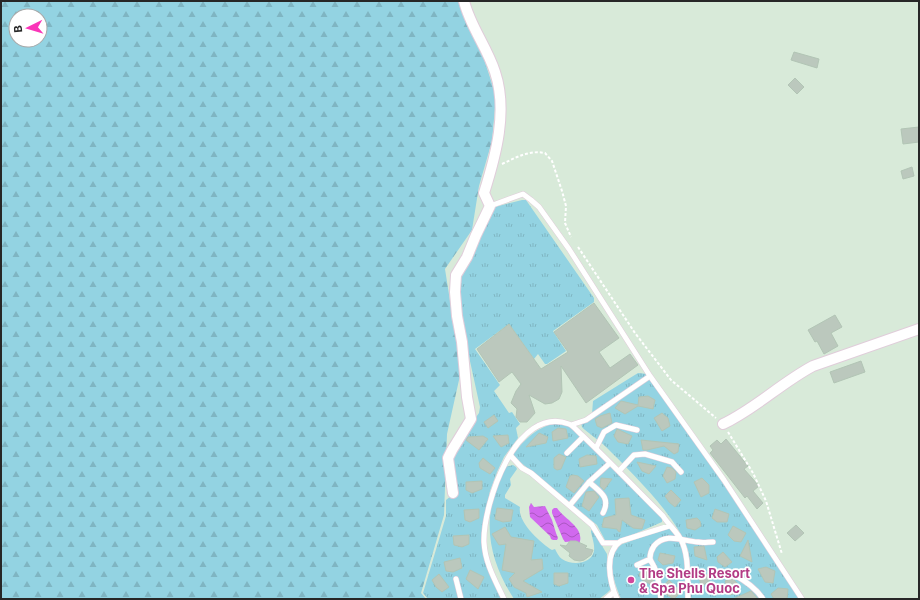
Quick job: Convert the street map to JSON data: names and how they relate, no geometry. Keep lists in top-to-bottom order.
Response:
{
  "places": ["The Shells Resort & Spa Phu Quoc"],
  "north": "left"
}
